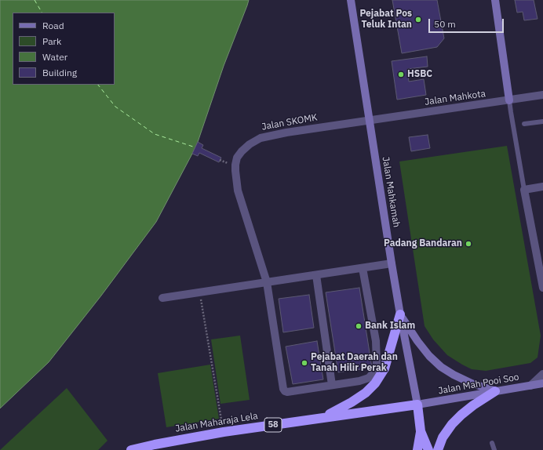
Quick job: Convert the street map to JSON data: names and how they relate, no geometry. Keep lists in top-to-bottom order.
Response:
{
  "streets": {
    "highway": ["Jalan Maharaja Lela", "58"],
    "main road": ["Jalan Mahkamah", "Jalan Mah Pooi Soo"],
    "street": ["Jalan Mahkota", "Jalan SKOMK"]
  },
  "crossings": [
    ["Jalan Mahkota", "Jalan SKOMK"],
    ["Jalan Mahkota", "Jalan Mahkamah"],
    ["Jalan SKOMK", "Jalan Mahkamah"],
    ["Jalan Mahkamah", "Jalan Mah Pooi Soo"],
    ["Jalan Mahkamah", "Jalan Maharaja Lela"],
    ["Jalan Mah Pooi Soo", "Jalan Maharaja Lela"]
  ],
  "places": [
    "Pejabat Pos Teluk Intan",
    "HSBC",
    "Padang Bandaran",
    "Bank Islam",
    "Pejabat Daerah dan Tanah Hilir Perak"
  ],
  "legend": [
    "Road",
    "Park",
    "Water",
    "Building"
  ],
  "scale_bar": "50 m"
}
